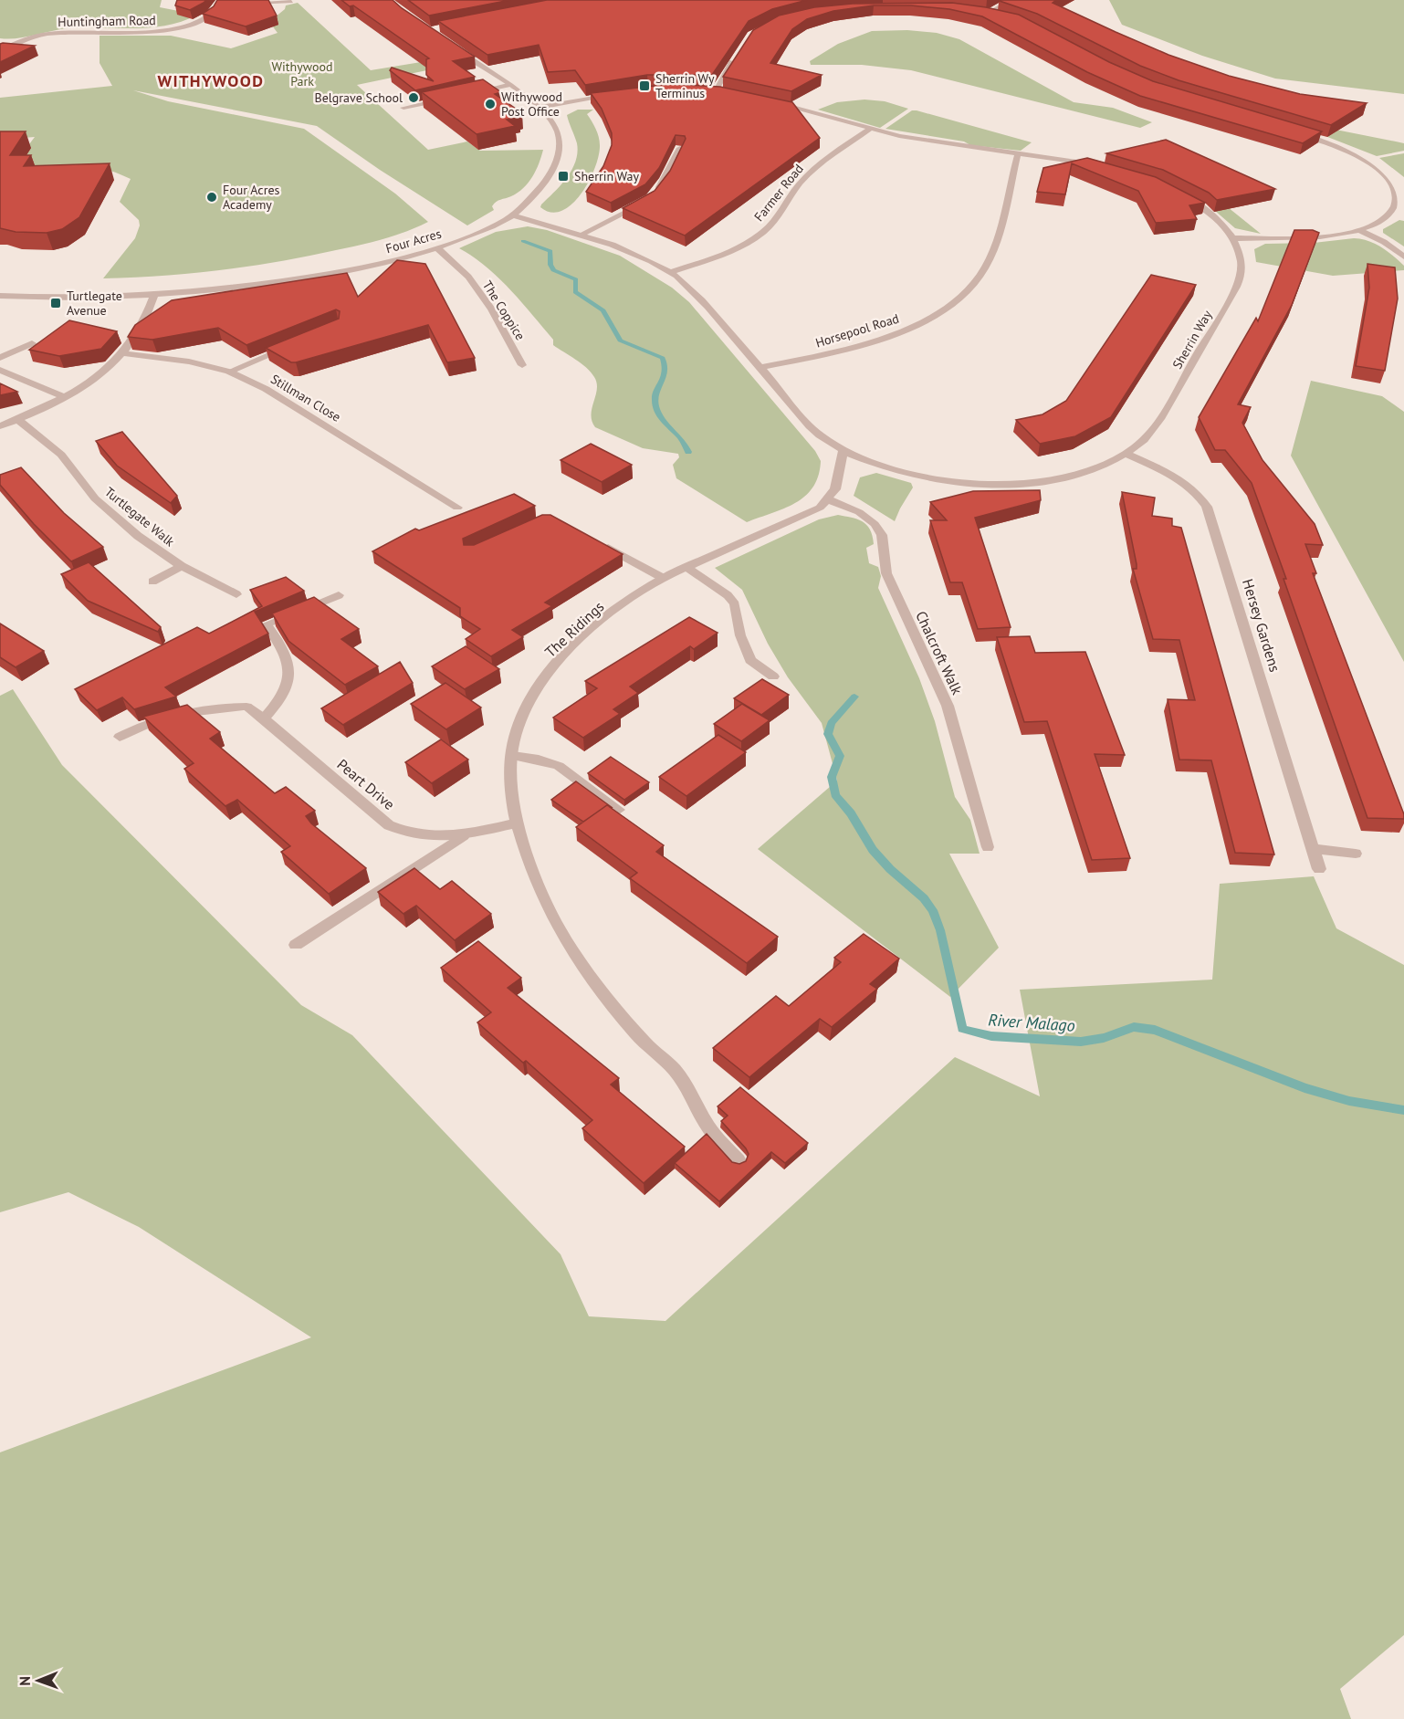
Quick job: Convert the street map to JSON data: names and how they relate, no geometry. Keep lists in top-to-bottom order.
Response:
{
  "streets": {
    "street": [
      "Huntingham Road",
      "Farmer Road",
      "Four Acres",
      "The Coppice",
      "Horsepool Road",
      "Sherrin Way",
      "Stillman Close",
      "Turtlegate Walk",
      "Hersey Gardens",
      "The Ridings",
      "Chalcroft Walk",
      "Peart Drive"
    ]
  },
  "crossings": [
    ["Farmer Road", "Sherrin Way"],
    ["Four Acres", "The Coppice"],
    ["Four Acres", "Sherrin Way"],
    ["Horsepool Road", "Sherrin Way"],
    ["Sherrin Way", "Hersey Gardens"],
    ["The Ridings", "Chalcroft Walk"],
    ["The Ridings", "Peart Drive"]
  ],
  "districts": ["WITHYWOOD"],
  "water": ["River Malago"],
  "parks": ["Withywood Park"],
  "places": {
    "transit": ["Sherrin Wy Terminus", "Sherrin Way", "Turtlegate Avenue"],
    "other": ["Belgrave School", "Withywood Post Office", "Four Acres Academy"]
  },
  "north": "left"
}
